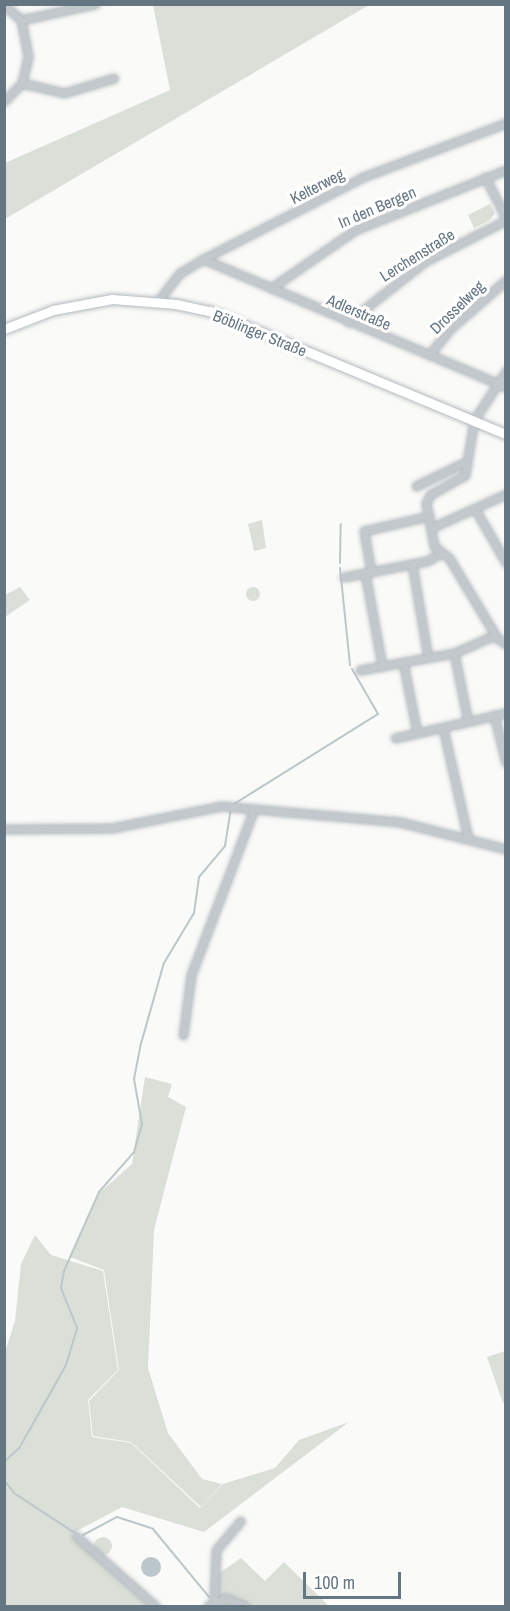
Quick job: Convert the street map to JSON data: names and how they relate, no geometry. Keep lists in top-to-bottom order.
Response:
{
  "streets": {
    "main road": ["Böblinger Straße"],
    "street": [
      "Kelterweg",
      "In den Bergen",
      "Lerchenstraße",
      "Drosselweg",
      "Adlerstraße"
    ]
  },
  "crossings": [
    ["Kelterweg", "Adlerstraße"],
    ["Kelterweg", "Böblinger Straße"],
    ["In den Bergen", "Adlerstraße"],
    ["Lerchenstraße", "Adlerstraße"],
    ["Drosselweg", "Adlerstraße"]
  ],
  "scale_bar": "100 m"
}
